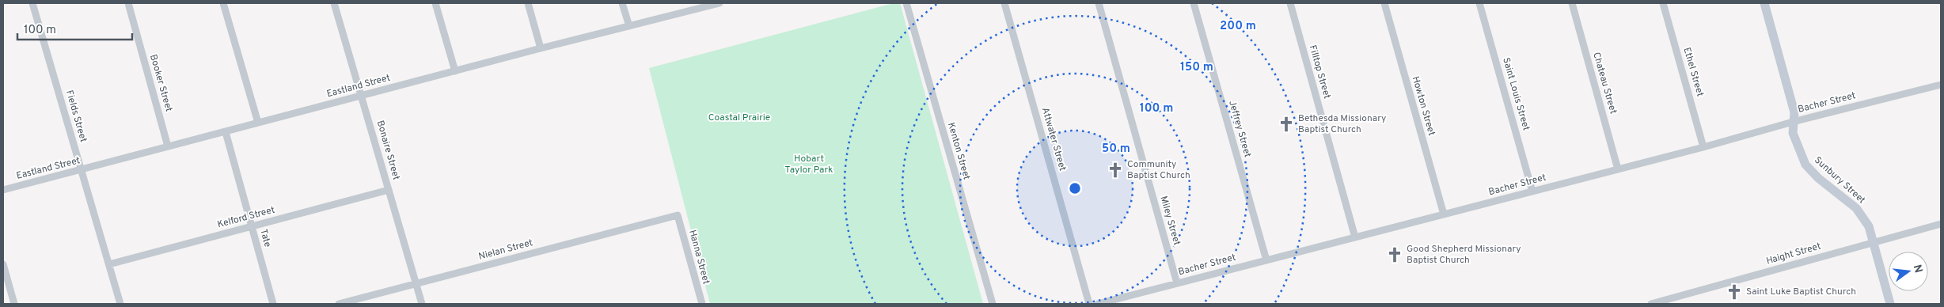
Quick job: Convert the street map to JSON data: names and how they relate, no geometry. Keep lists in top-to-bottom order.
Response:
{
  "streets": {
    "street": [
      "Filltop Street",
      "Ethel Street",
      "Booker Street",
      "Chateau Street",
      "Eastland Street",
      "Saint Louis Street",
      "Bacher Street",
      "Howton Street",
      "Fields Street",
      "Jeffrey Street",
      "Attwater Street",
      "Bonaire Street",
      "Kenton Street",
      "Sunbury Street",
      "Kelford Street",
      "Miley Street",
      "Tate",
      "Nielan Street",
      "Haight Street",
      "Hanna Street"
    ]
  },
  "crossings": [
    ["Filltop Street", "Bacher Street"],
    ["Ethel Street", "Bacher Street"],
    ["Booker Street", "Eastland Street"],
    ["Chateau Street", "Bacher Street"],
    ["Eastland Street", "Fields Street"],
    ["Eastland Street", "Bonaire Street"],
    ["Eastland Street", "Tate"],
    ["Saint Louis Street", "Bacher Street"],
    ["Bacher Street", "Howton Street"],
    ["Bacher Street", "Jeffrey Street"],
    ["Bacher Street", "Sunbury Street"],
    ["Bacher Street", "Miley Street"],
    ["Fields Street", "Kelford Street"],
    ["Bonaire Street", "Kelford Street"],
    ["Bonaire Street", "Nielan Street"],
    ["Sunbury Street", "Haight Street"],
    ["Kelford Street", "Tate"],
    ["Nielan Street", "Hanna Street"]
  ],
  "parks": ["Coastal Prairie", "Hobart Taylor Park"],
  "places": {
    "church": [
      "Bethesda Missionary Baptist Church",
      "Community Baptist Church",
      "Good Shepherd Missionary Baptist Church",
      "Saint Luke Baptist Church"
    ]
  },
  "scale_bar": "100 m",
  "north": "right",
  "rings": [
    "200 m",
    "150 m",
    "100 m",
    "50 m"
  ]
}
